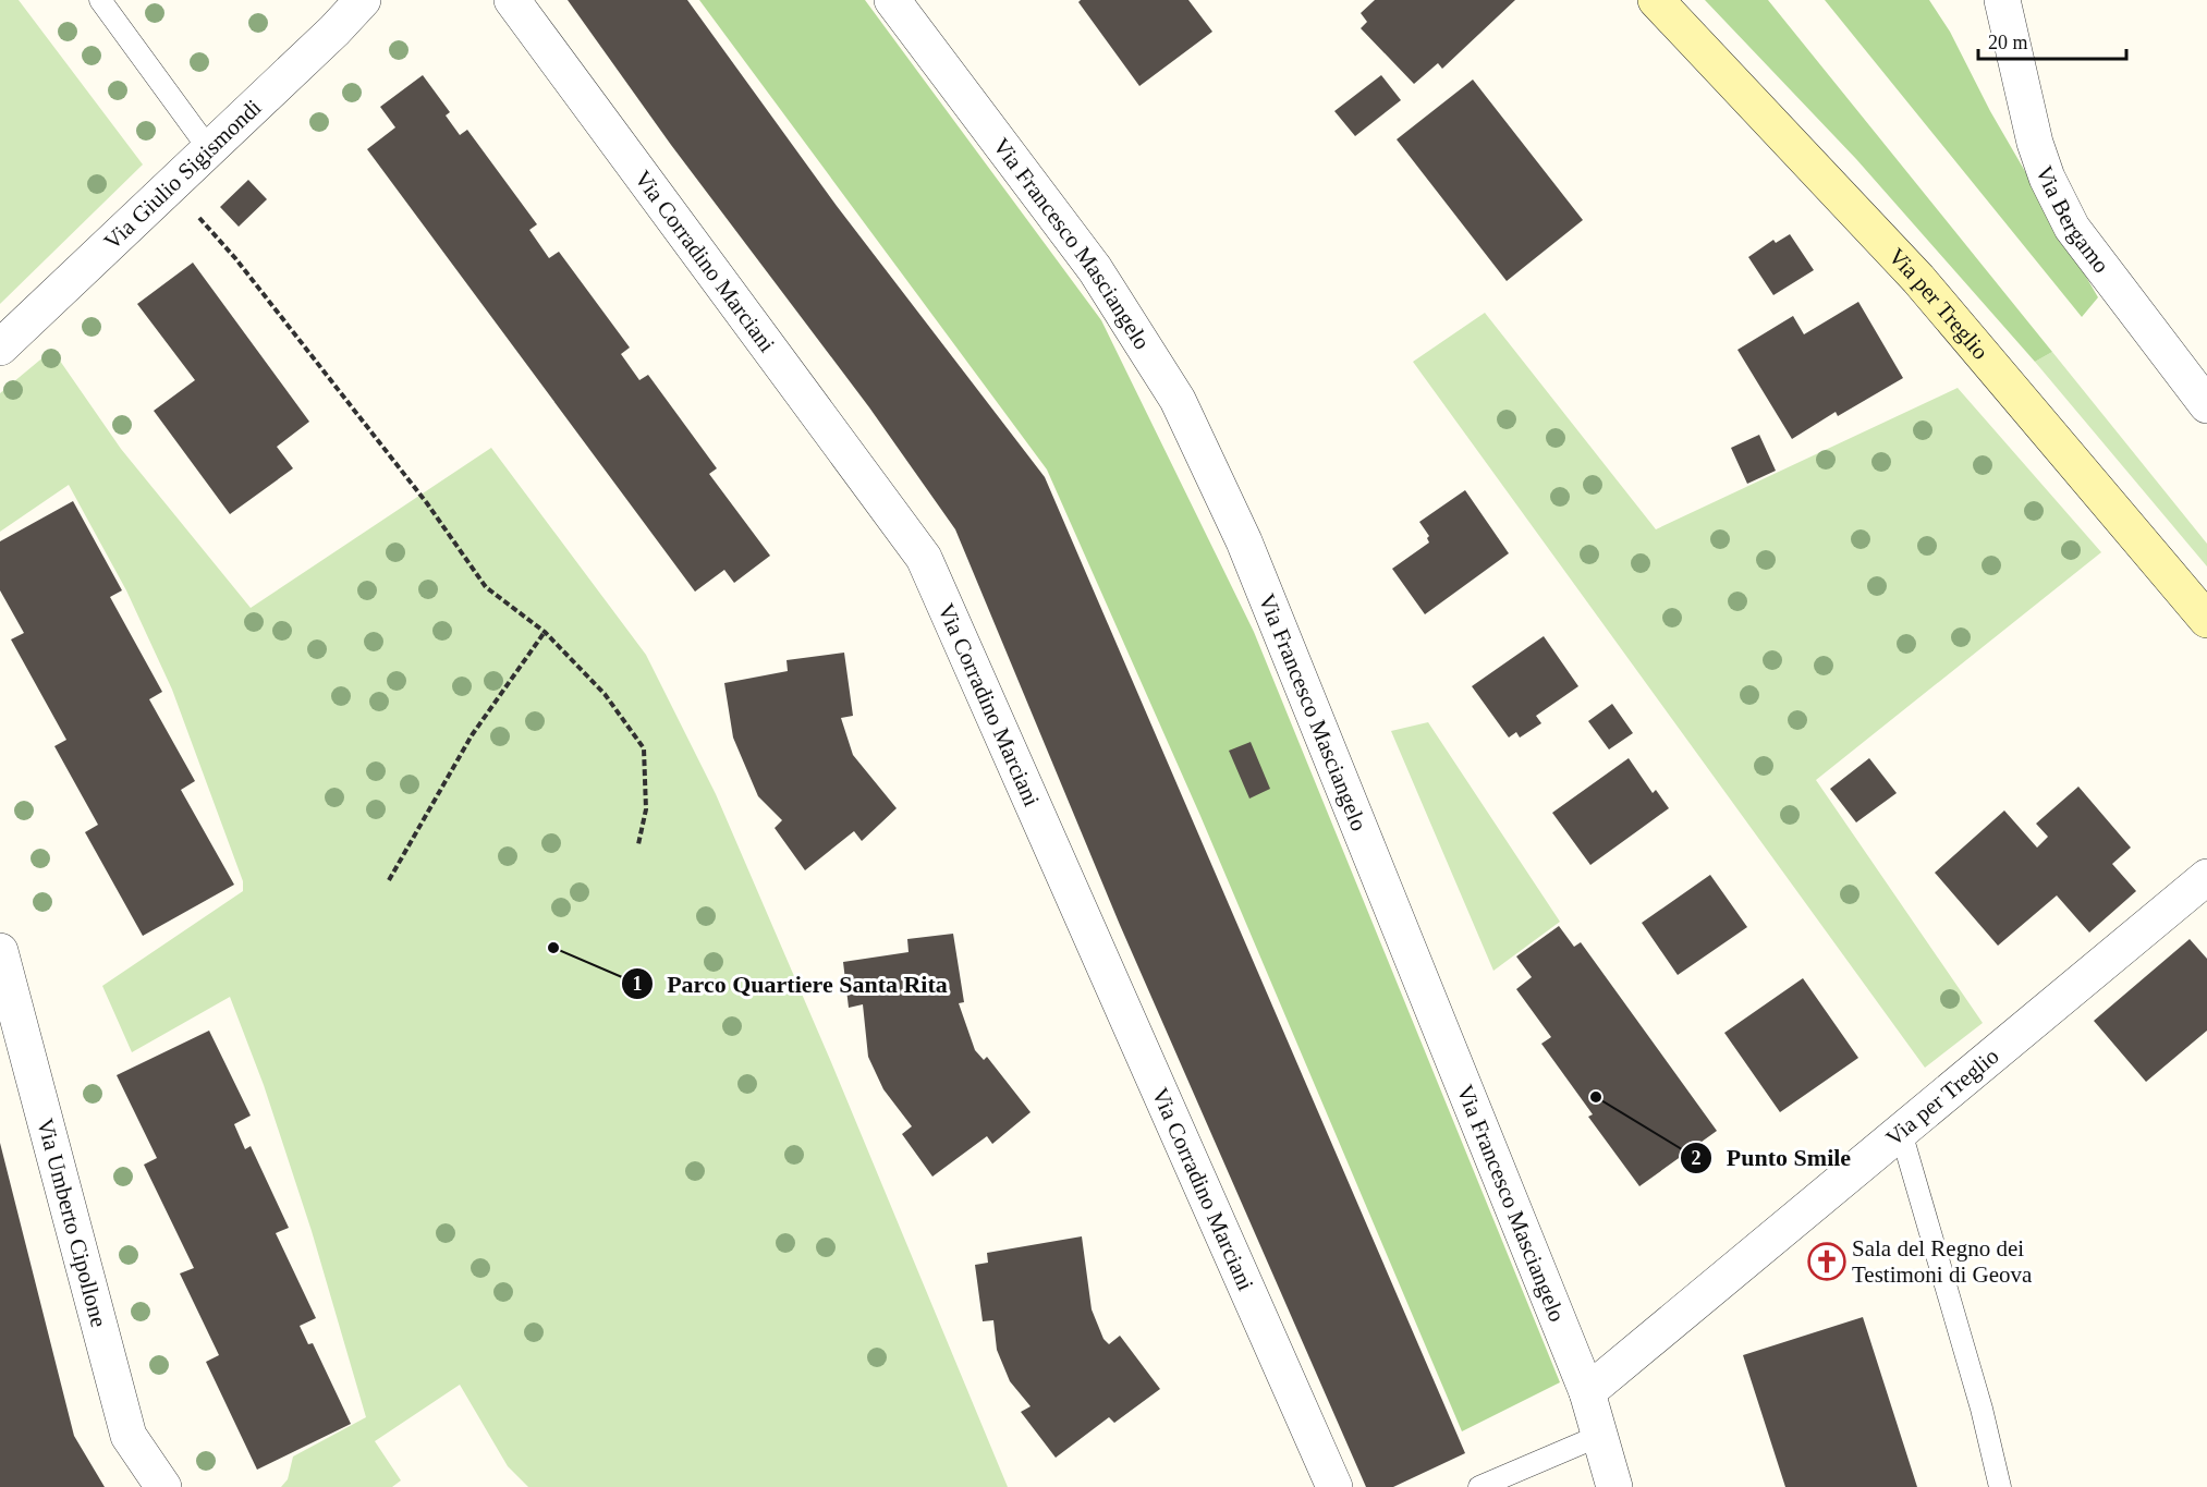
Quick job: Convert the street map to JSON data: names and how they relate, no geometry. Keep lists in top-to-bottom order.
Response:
{
  "streets": {
    "main road": ["Via per Treglio"],
    "street": [
      "Via Giulio Sigismondi",
      "Via Bergamo",
      "Via Francesco Masciangelo",
      "Via Corradino Marciani",
      "Via Umberto Cipollone"
    ]
  },
  "crossings": [
    ["Via Francesco Masciangelo", "Via per Treglio"]
  ],
  "places": {
    "other": ["Parco Quartiere Santa Rita", "Punto Smile"],
    "church": ["Sala del Regno dei Testimoni di Geova"]
  },
  "scale_bar": "20 m"
}
